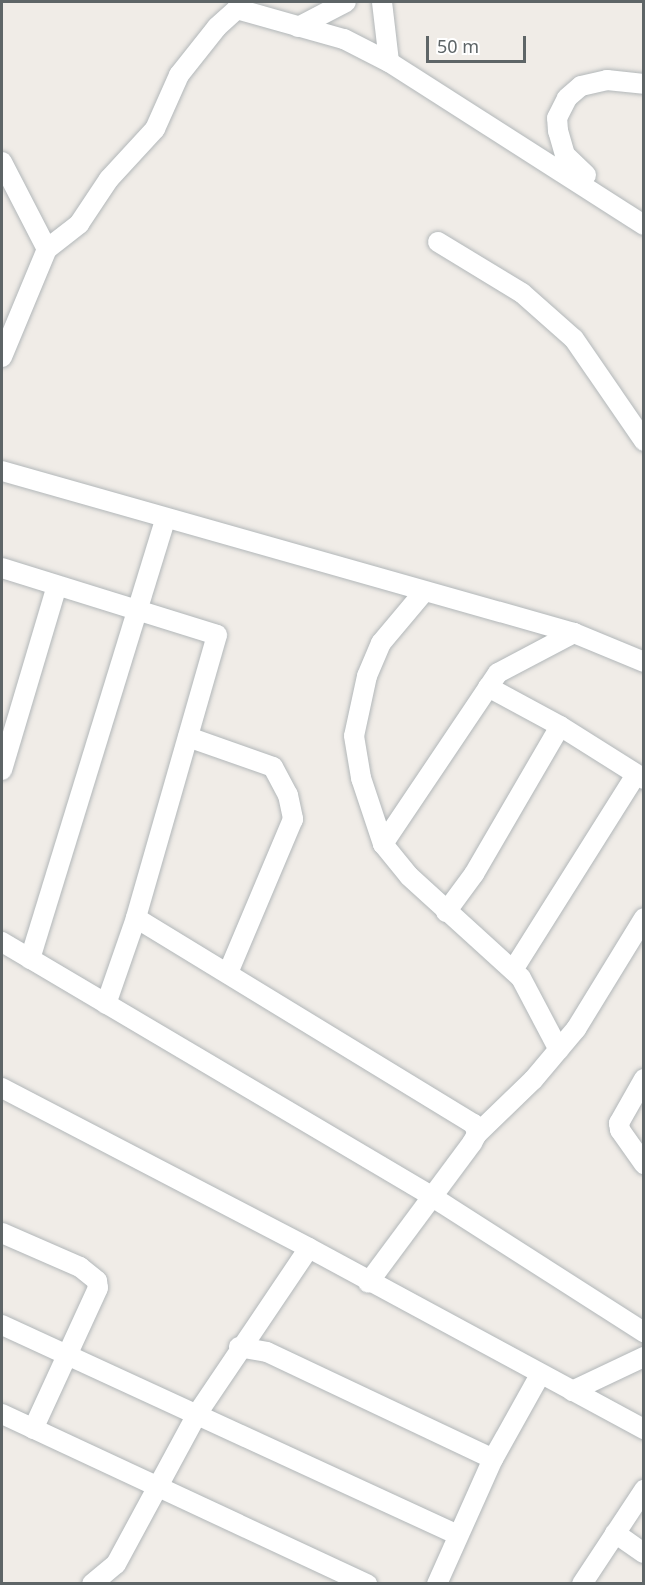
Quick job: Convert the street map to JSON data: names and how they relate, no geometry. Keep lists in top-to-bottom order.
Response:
{
  "scale_bar": "50 m"
}
